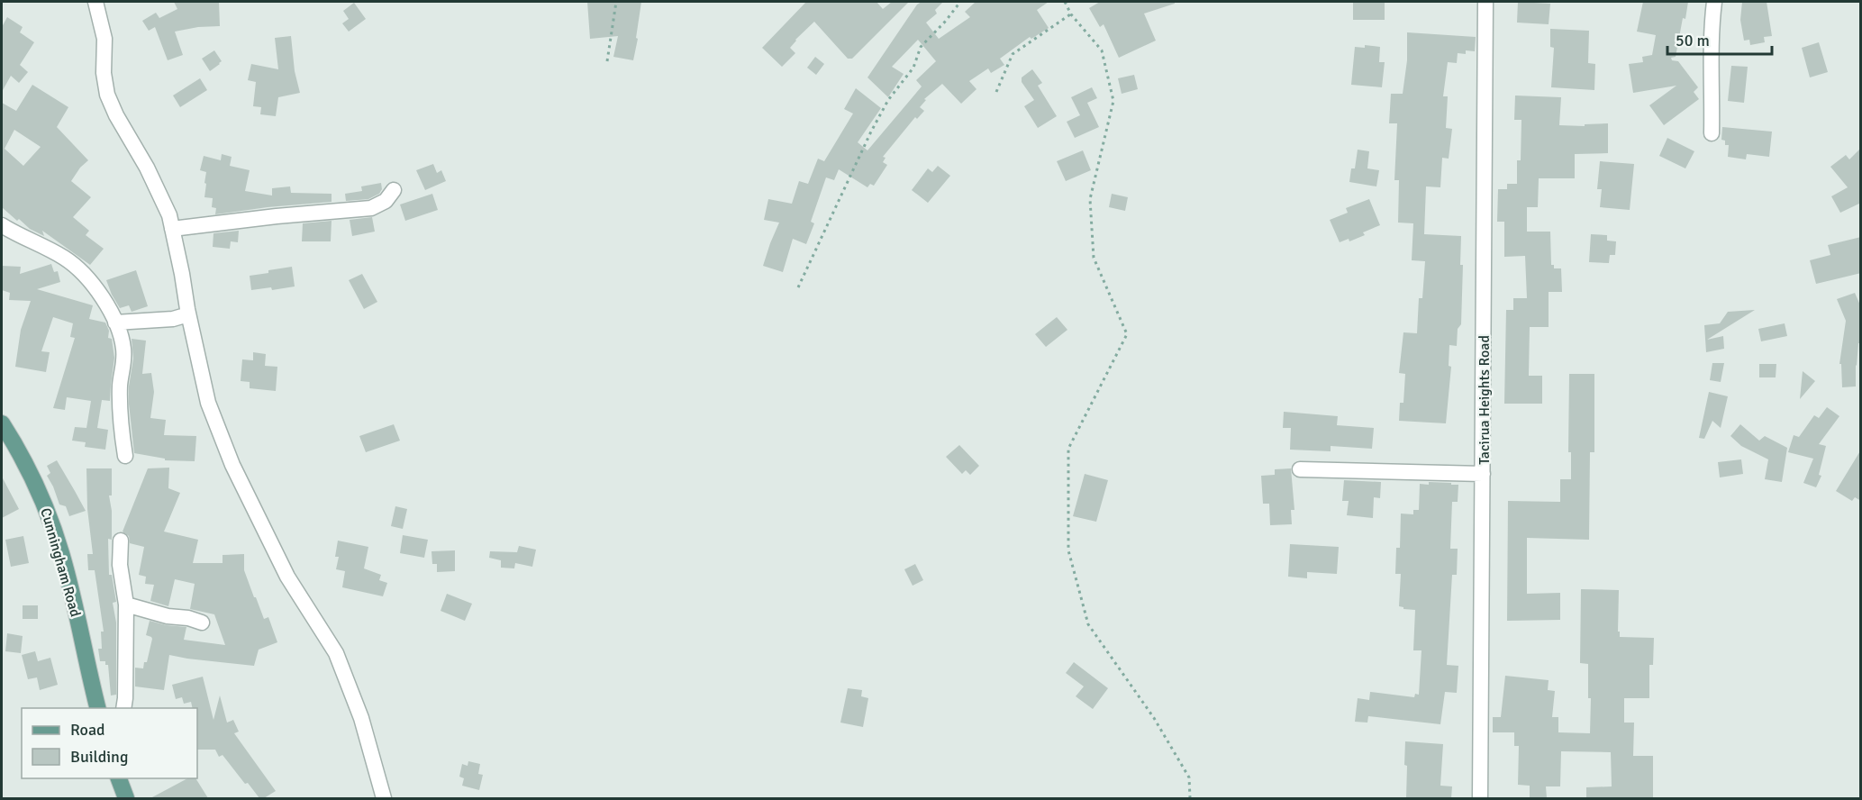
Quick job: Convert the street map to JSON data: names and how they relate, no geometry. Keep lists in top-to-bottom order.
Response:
{
  "streets": {
    "main road": ["Cunningham Road"],
    "street": ["Tacirua Heights Road"]
  },
  "legend": ["Road", "Building"],
  "scale_bar": "50 m"
}
